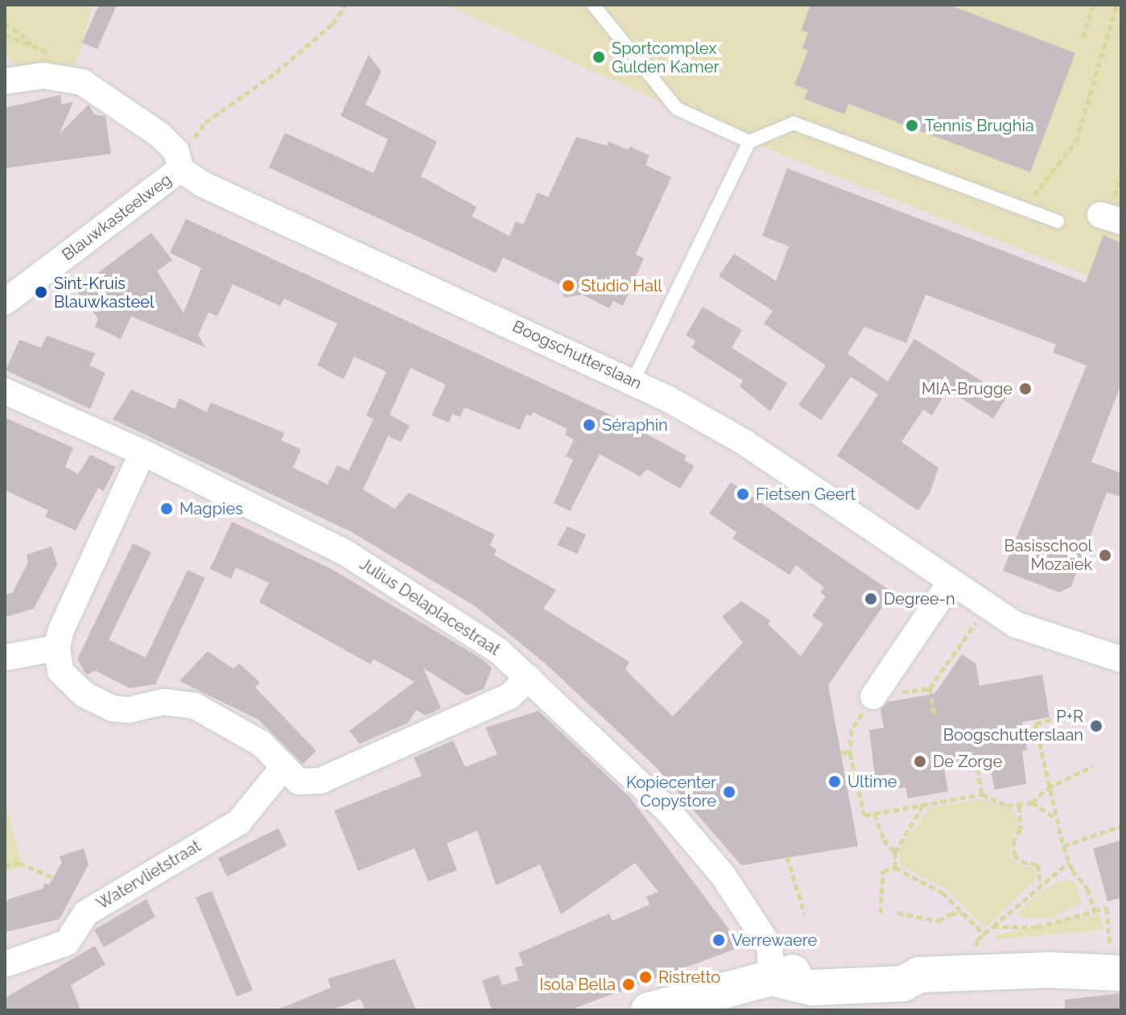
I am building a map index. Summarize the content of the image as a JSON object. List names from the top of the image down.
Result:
{
  "streets": {
    "street": [
      "Blauwkasteelweg",
      "Boogschutterslaan",
      "Julius Delaplacestraat",
      "Watervlietstraat"
    ]
  },
  "crossings": [
    ["Blauwkasteelweg", "Boogschutterslaan"]
  ],
  "places": [
    "Sportcomplex Gulden Kamer",
    "Tennis Brughia",
    "Studio Hall",
    "Sint-Kruis Blauwkasteel",
    "MIA-Brugge",
    "Séraphin",
    "Fietsen Geert",
    "Magpies",
    "Basisschool Mozaïek",
    "Degree-n",
    "P+R Boogschutterslaan",
    "De Zorge",
    "Ultime",
    "Kopiecenter Copystore",
    "Verrewaere",
    "Ristretto",
    "Isola Bella"
  ]
}
